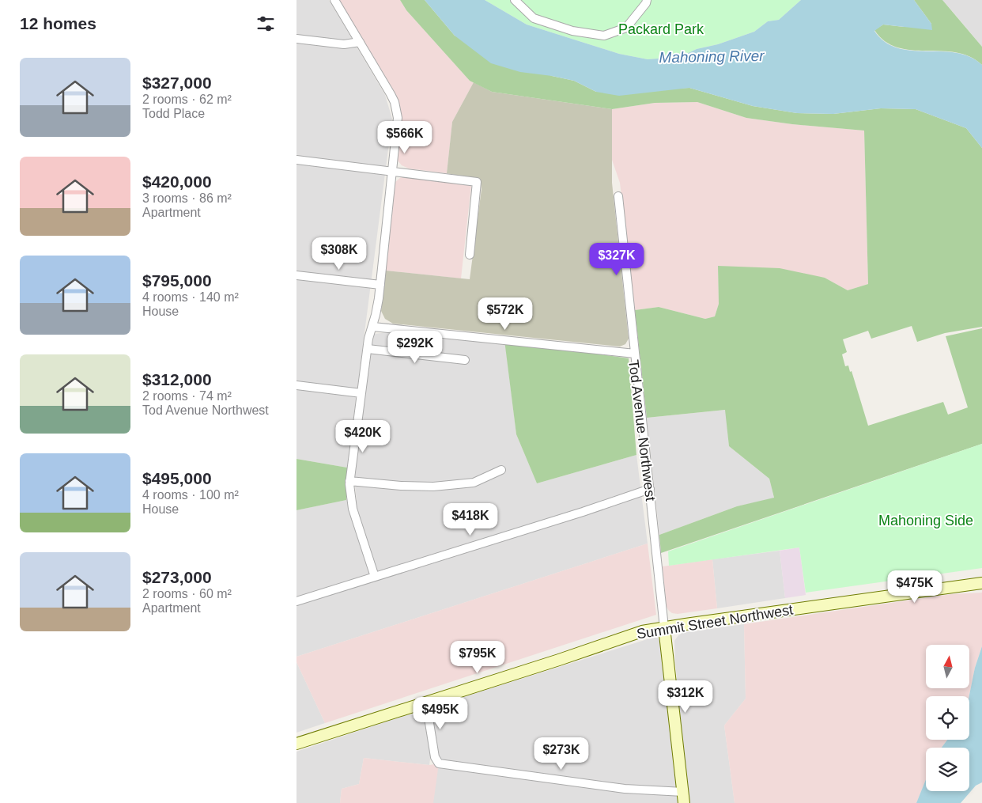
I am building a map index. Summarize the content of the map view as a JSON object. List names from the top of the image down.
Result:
{
  "streets": {
    "main road": ["Tod Avenue Northwest", "Summit Street Northwest"]
  },
  "crossings": [
    ["Tod Avenue Northwest", "Summit Street Northwest"]
  ],
  "water": ["Mahoning River"],
  "parks": ["Packard Park", "Mahoning Side"],
  "north": "top",
  "page": {
    "heading": "12 homes",
    "list": [
      {
        "name": "$327,000",
        "note": "2 rooms · 62 m² · Todd Place"
      },
      {
        "name": "$420,000",
        "note": "3 rooms · 86 m² · Apartment"
      },
      {
        "name": "$795,000",
        "note": "4 rooms · 140 m² · House"
      },
      {
        "name": "$312,000",
        "note": "2 rooms · 74 m² · Tod Avenue Northwest"
      },
      {
        "name": "$495,000",
        "note": "4 rooms · 100 m² · House"
      },
      {
        "name": "$273,000",
        "note": "2 rooms · 60 m² · Apartment"
      }
    ],
    "price": [
      "$566K",
      "$308K",
      "$327K",
      "$572K",
      "$292K",
      "$420K",
      "$418K",
      "$475K",
      "$795K",
      "$312K",
      "$495K",
      "$273K"
    ]
  }
}
